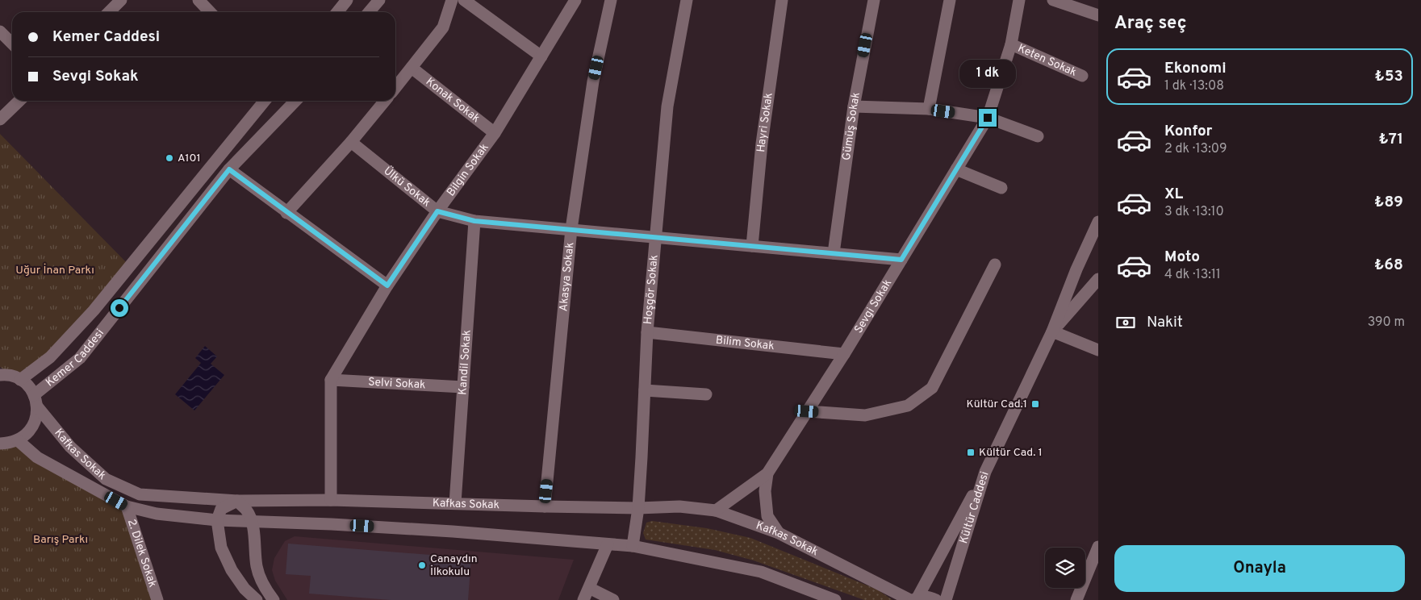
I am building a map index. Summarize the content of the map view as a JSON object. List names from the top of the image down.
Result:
{
  "streets": {
    "street": [
      "Keten Sokak",
      "Konak Sokak",
      "Hayri Sokak",
      "Gümüş Sokak",
      "Bilgin Sokak",
      "Ülkü Sokak",
      "Akasya Sokak",
      "Hoşgör Sokak",
      "Sevgi Sokak",
      "Bilim Sokak",
      "Kemer Caddesi",
      "Kandil Sokak",
      "Selvi Sokak",
      "Kafkas Sokak",
      "Kültür Caddesi",
      "2. Dilek Sokak"
    ]
  },
  "crossings": [
    ["Keten Sokak", "Sevgi Sokak"],
    ["Konak Sokak", "Bilgin Sokak"],
    ["Hayri Sokak", "Ülkü Sokak"],
    ["Gümüş Sokak", "Ülkü Sokak"],
    ["Bilgin Sokak", "Ülkü Sokak"],
    ["Bilgin Sokak", "Selvi Sokak"],
    ["Ülkü Sokak", "Akasya Sokak"],
    ["Ülkü Sokak", "Hoşgör Sokak"],
    ["Ülkü Sokak", "Sevgi Sokak"],
    ["Ülkü Sokak", "Kandil Sokak"],
    ["Akasya Sokak", "Kafkas Sokak"],
    ["Hoşgör Sokak", "Bilim Sokak"],
    ["Hoşgör Sokak", "Kafkas Sokak"],
    ["Sevgi Sokak", "Bilim Sokak"],
    ["Kemer Caddesi", "Kafkas Sokak"],
    ["Kandil Sokak", "Selvi Sokak"],
    ["Kandil Sokak", "Kafkas Sokak"],
    ["Kafkas Sokak", "2. Dilek Sokak"]
  ],
  "parks": ["Uğur İnan Parkı", "Barış Parkı"],
  "places": {
    "other": ["A101", "Canaydın İlkokulu"],
    "transit": ["Kültür Cad.1", "Kültür Cad. 1"]
  },
  "page": {
    "heading": "Araç seç",
    "banner": ["Kemer Caddesi", "Sevgi Sokak"],
    "list": [
      {
        "name": "Ekonomi",
        "note": "1 dk · 13:08",
        "value": "₺53"
      },
      {
        "name": "Konfor",
        "note": "2 dk · 13:09",
        "value": "₺71"
      },
      {
        "name": "XL",
        "note": "3 dk · 13:10",
        "value": "₺89"
      },
      {
        "name": "Moto",
        "note": "4 dk · 13:11",
        "value": "₺68"
      }
    ],
    "bubble": "1 dk",
    "pay": ["Nakit", "390 m"],
    "buttons": "Onayla"
  }
}
